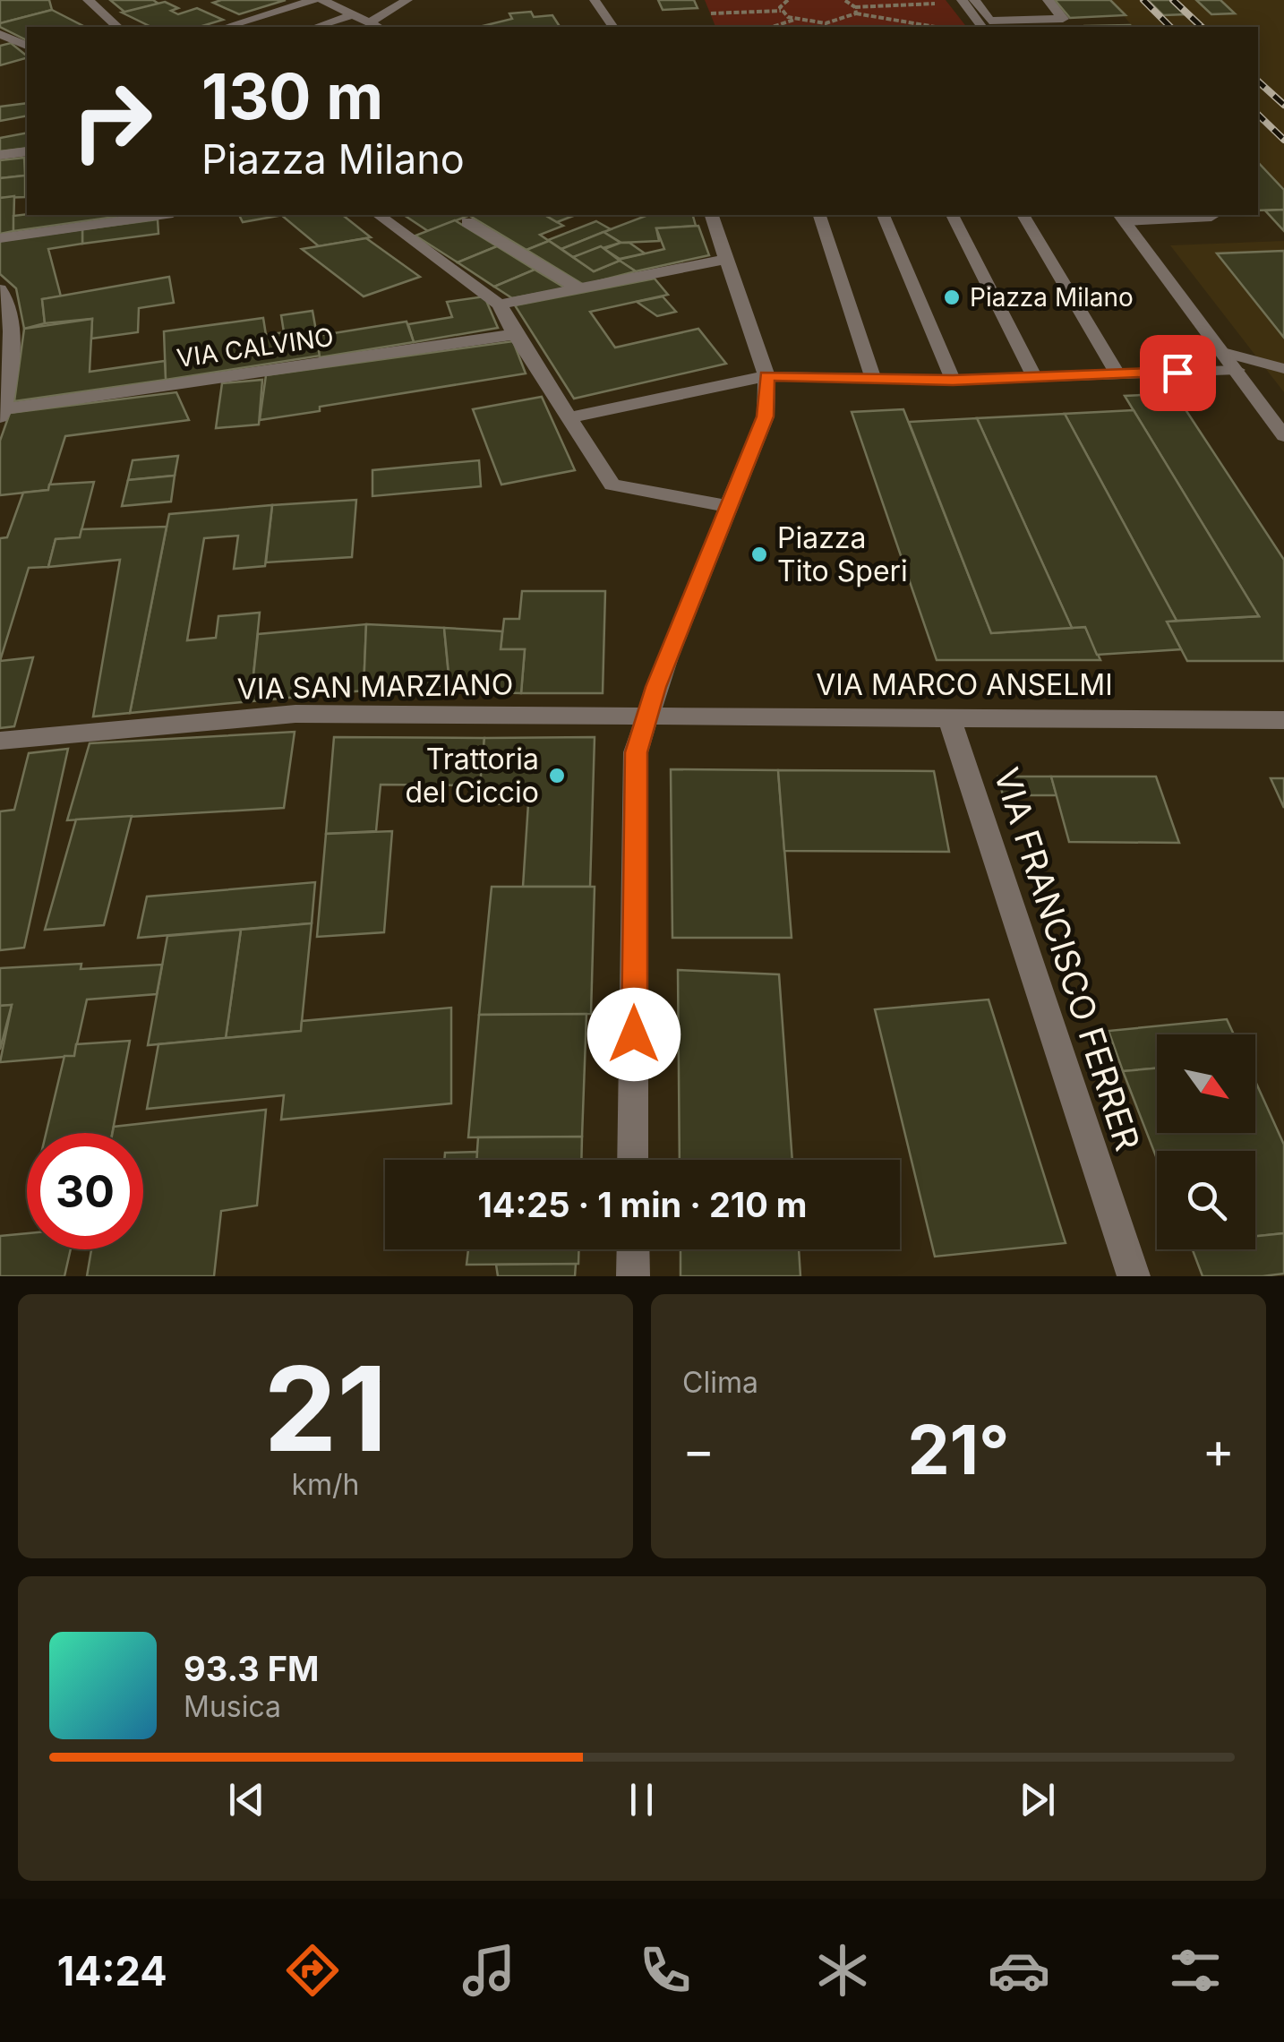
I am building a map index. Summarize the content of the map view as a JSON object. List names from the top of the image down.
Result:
{
  "streets": {
    "street": [
      "VIA CALVINO",
      "VIA MARCO ANSELMI",
      "VIA SAN MARZIANO",
      "VIA FRANCISCO FERRER"
    ]
  },
  "crossings": [
    ["VIA MARCO ANSELMI", "VIA SAN MARZIANO"],
    ["VIA MARCO ANSELMI", "VIA FRANCISCO FERRER"]
  ],
  "places": ["Piazza Milano", "Piazza Tito Speri", "Trattoria del Ciccio"],
  "north": "bottom right",
  "page": {
    "turn": ["130 m", "Piazza Milano"],
    "limit": "30",
    "trip": "14:25 · 1 min · 210 m",
    "tile": [
      ["21", "km/h"],
      "Clima"
    ],
    "heat": ["−", "21°", "+"],
    "song": ["93.3 FM", "Musica"],
    "tabs": "14:24"
  }
}
